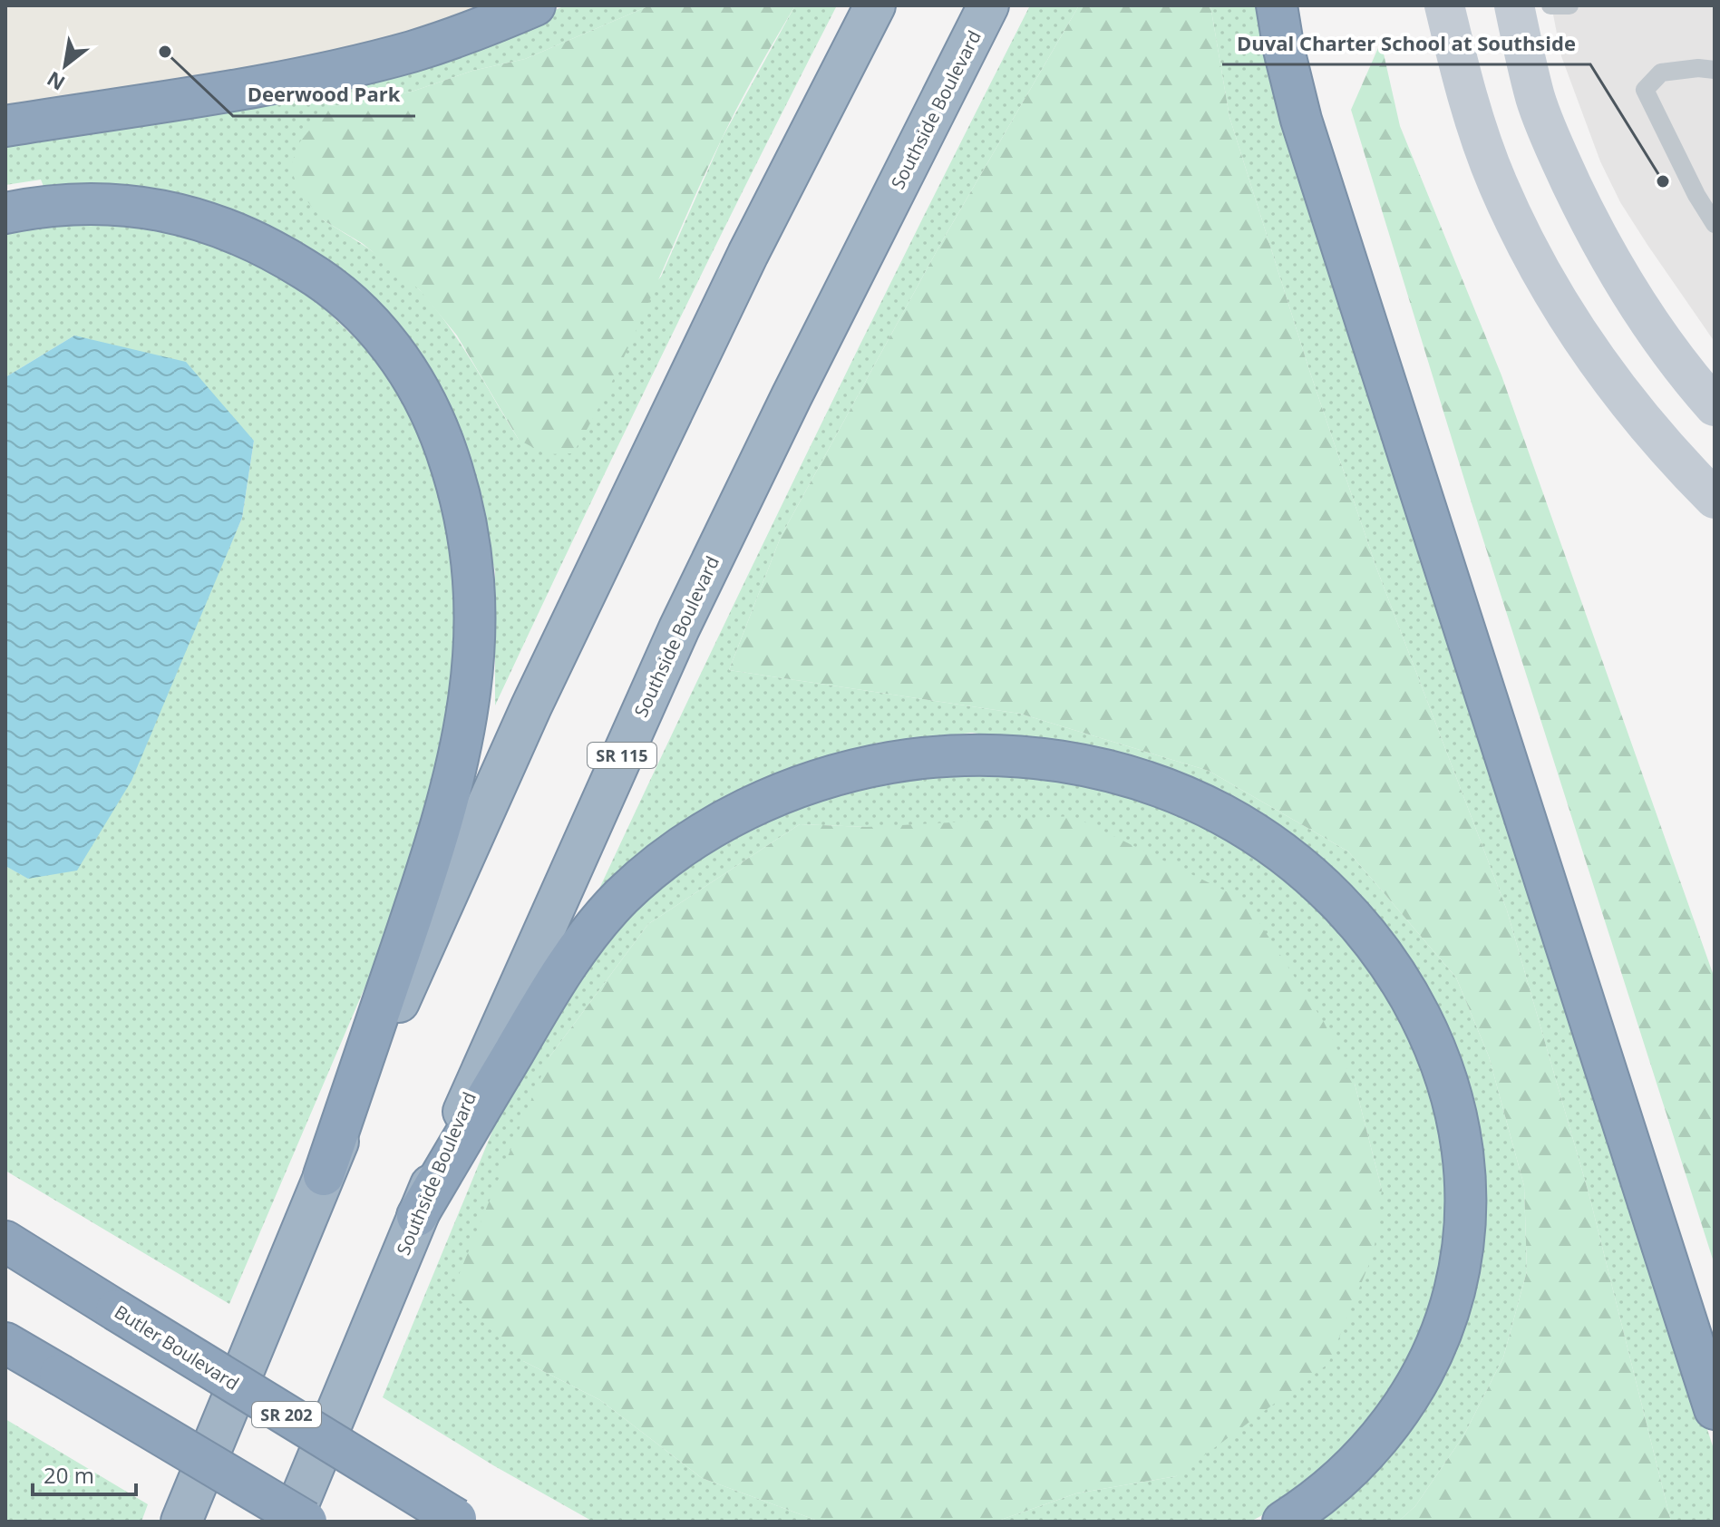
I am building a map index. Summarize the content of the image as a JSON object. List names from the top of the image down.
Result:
{
  "streets": {
    "highway": [
      "Southside Boulevard",
      "SR 115",
      "Butler Boulevard",
      "SR 202"
    ]
  },
  "places": ["Deerwood Park", "Duval Charter School at Southside"],
  "scale_bar": "20 m",
  "north": "bottom left"
}
